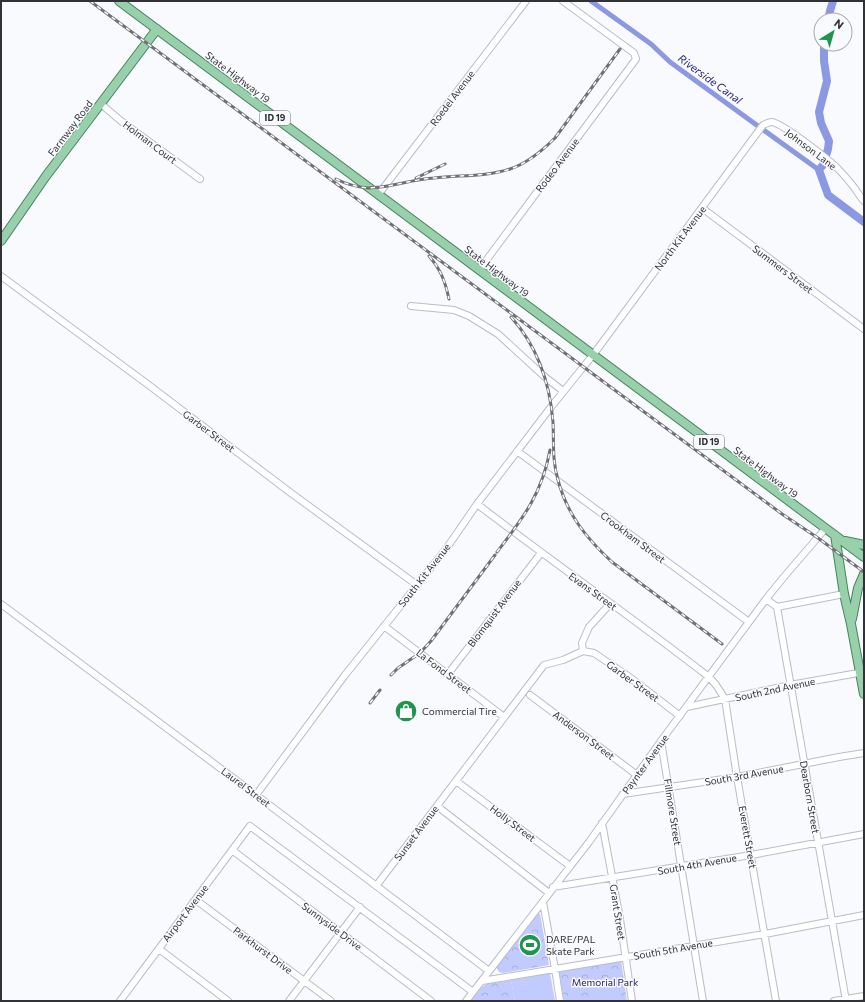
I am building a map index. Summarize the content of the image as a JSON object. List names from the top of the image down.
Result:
{
  "streets": {
    "main road": ["State Highway 19", "ID 19", "Farmway Road"],
    "street": [
      "Roedel Avenue",
      "Holman Court",
      "Johnson Lane",
      "Rodeo Avenue",
      "North Kit Avenue",
      "Summers Street",
      "Garber Street",
      "Crookham Street",
      "South Kit Avenue",
      "Evans Street",
      "Blomquist Avenue",
      "La Fond Street",
      "South 2nd Avenue",
      "Anderson Street",
      "Paynter Avenue",
      "South 3rd Avenue",
      "Laurel Street",
      "Dearborn Street",
      "Fillmore Street",
      "Holly Street",
      "Sunset Avenue",
      "Everett Street",
      "South 4th Avenue",
      "Grant Street",
      "Airport Avenue",
      "Sunnyside Drive",
      "South 5th Avenue",
      "Parkhurst Drive"
    ]
  },
  "crossings": [
    ["State Highway 19", "Roedel Avenue"],
    ["State Highway 19", "Farmway Road"],
    ["State Highway 19", "Rodeo Avenue"],
    ["State Highway 19", "North Kit Avenue"],
    ["State Highway 19", "South Kit Avenue"],
    ["State Highway 19", "Paynter Avenue"],
    ["Farmway Road", "Holman Court"],
    ["Johnson Lane", "North Kit Avenue"],
    ["North Kit Avenue", "Summers Street"],
    ["North Kit Avenue", "South Kit Avenue"],
    ["Garber Street", "South Kit Avenue"],
    ["Garber Street", "Paynter Avenue"],
    ["Garber Street", "Sunset Avenue"],
    ["Crookham Street", "South Kit Avenue"],
    ["Crookham Street", "Paynter Avenue"],
    ["South Kit Avenue", "Evans Street"],
    ["South Kit Avenue", "La Fond Street"],
    ["South Kit Avenue", "Laurel Street"],
    ["Evans Street", "Blomquist Avenue"],
    ["Evans Street", "Paynter Avenue"],
    ["Evans Street", "Everett Street"],
    ["Blomquist Avenue", "La Fond Street"],
    ["La Fond Street", "Sunset Avenue"],
    ["South 2nd Avenue", "Paynter Avenue"],
    ["South 2nd Avenue", "Dearborn Street"],
    ["South 2nd Avenue", "Everett Street"],
    ["Anderson Street", "Paynter Avenue"],
    ["Paynter Avenue", "South 3rd Avenue"],
    ["Paynter Avenue", "Laurel Street"],
    ["Paynter Avenue", "Fillmore Street"],
    ["Paynter Avenue", "Holly Street"],
    ["Paynter Avenue", "Everett Street"],
    ["Paynter Avenue", "South 4th Avenue"],
    ["Paynter Avenue", "Grant Street"],
    ["Paynter Avenue", "South 5th Avenue"],
    ["South 3rd Avenue", "Dearborn Street"],
    ["South 3rd Avenue", "Fillmore Street"],
    ["South 3rd Avenue", "Everett Street"],
    ["Laurel Street", "Sunset Avenue"],
    ["Dearborn Street", "South 4th Avenue"],
    ["Dearborn Street", "South 5th Avenue"],
    ["Fillmore Street", "South 4th Avenue"],
    ["Fillmore Street", "South 5th Avenue"],
    ["Holly Street", "Sunset Avenue"],
    ["Everett Street", "South 4th Avenue"],
    ["Everett Street", "South 5th Avenue"],
    ["South 4th Avenue", "Grant Street"],
    ["Grant Street", "South 5th Avenue"],
    ["Airport Avenue", "Sunnyside Drive"],
    ["Airport Avenue", "Parkhurst Drive"]
  ],
  "water": ["Riverside Canal"],
  "parks": ["Memorial Park"],
  "places": {
    "shop": ["Commercial Tire"],
    "sports": ["DARE/PAL Skate Park"]
  },
  "north": "top right"
}
